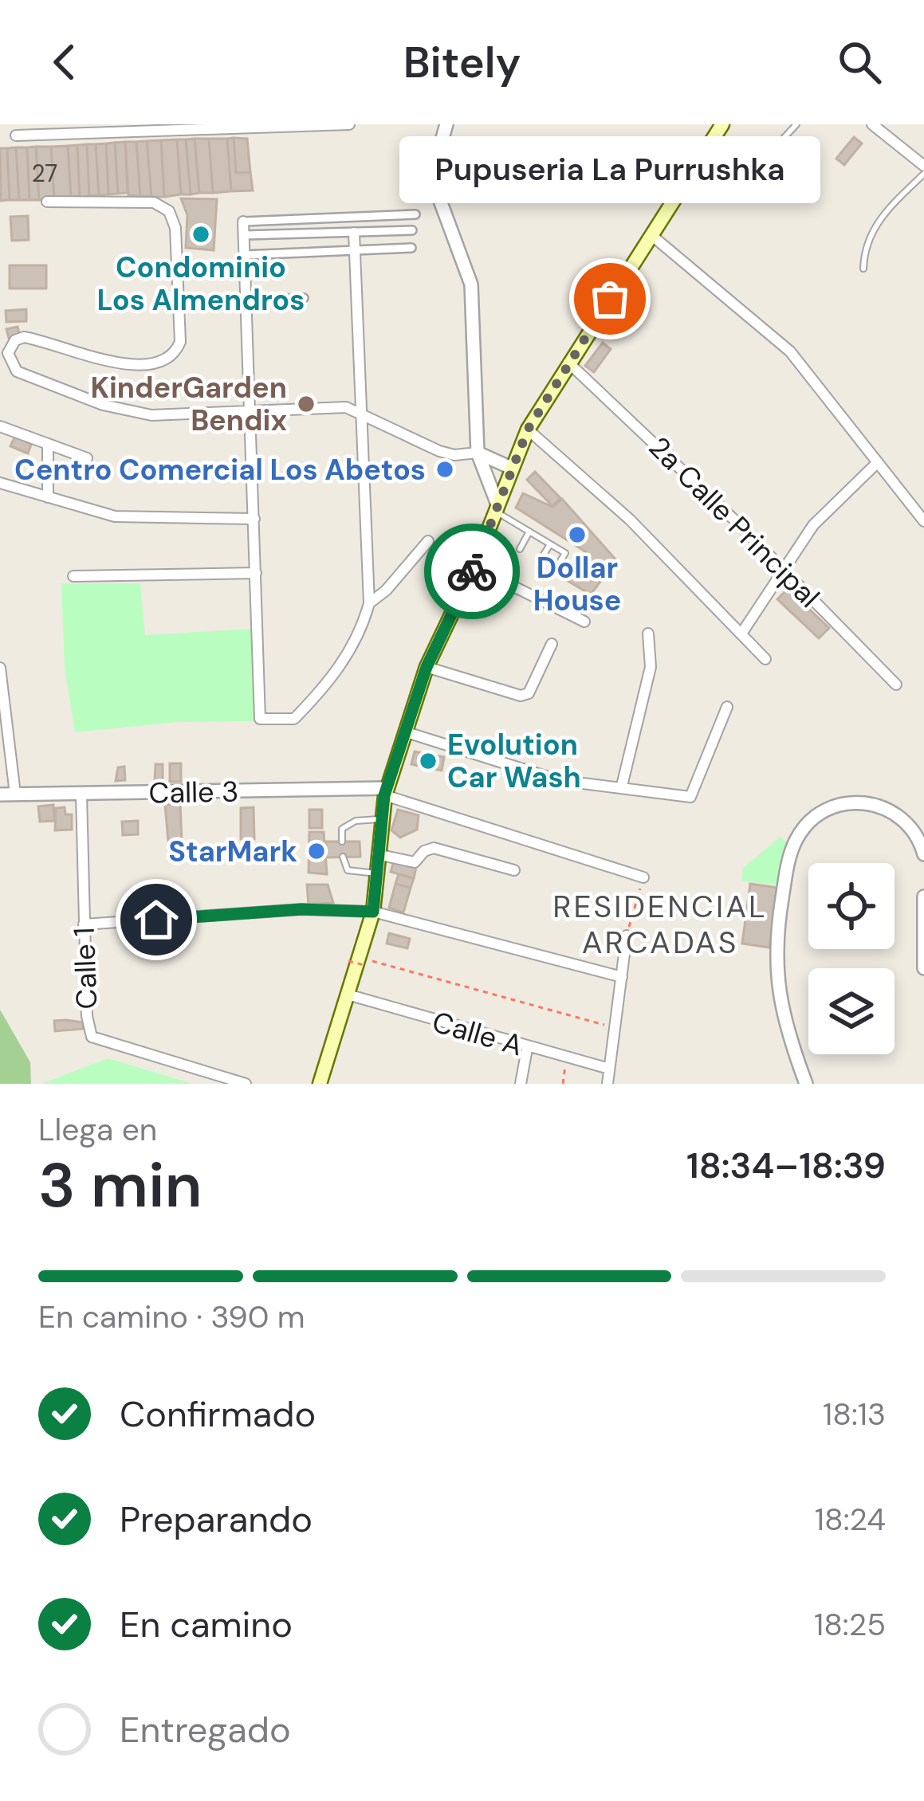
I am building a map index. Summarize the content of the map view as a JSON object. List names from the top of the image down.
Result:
{
  "streets": {
    "street": [
      "2a Calle Principal",
      "Calle 3",
      "Calle 1",
      "Calle A"
    ]
  },
  "crossings": [
    ["Calle 3", "Calle 1"]
  ],
  "districts": ["RESIDENCIAL ARCADAS"],
  "places": [
    "Condominio Los Almendros",
    "Pupuseria La Purrushka",
    "KinderGarden Bendix",
    "Centro Comercial Los Abetos",
    "Dollar House",
    "Evolution Car Wash",
    "StarMark"
  ],
  "house_numbers": ["27"],
  "page": {
    "header": "Bitely",
    "bubble": "Pupuseria La Purrushka",
    "heading": ["3 min", "Llega en", "18:34–18:39"],
    "bar": "En camino · 390 m",
    "list": [
      ["Confirmado", "18:13"],
      ["Preparando", "18:24"],
      ["En camino", "18:25"],
      "Entregado"
    ]
  }
}
